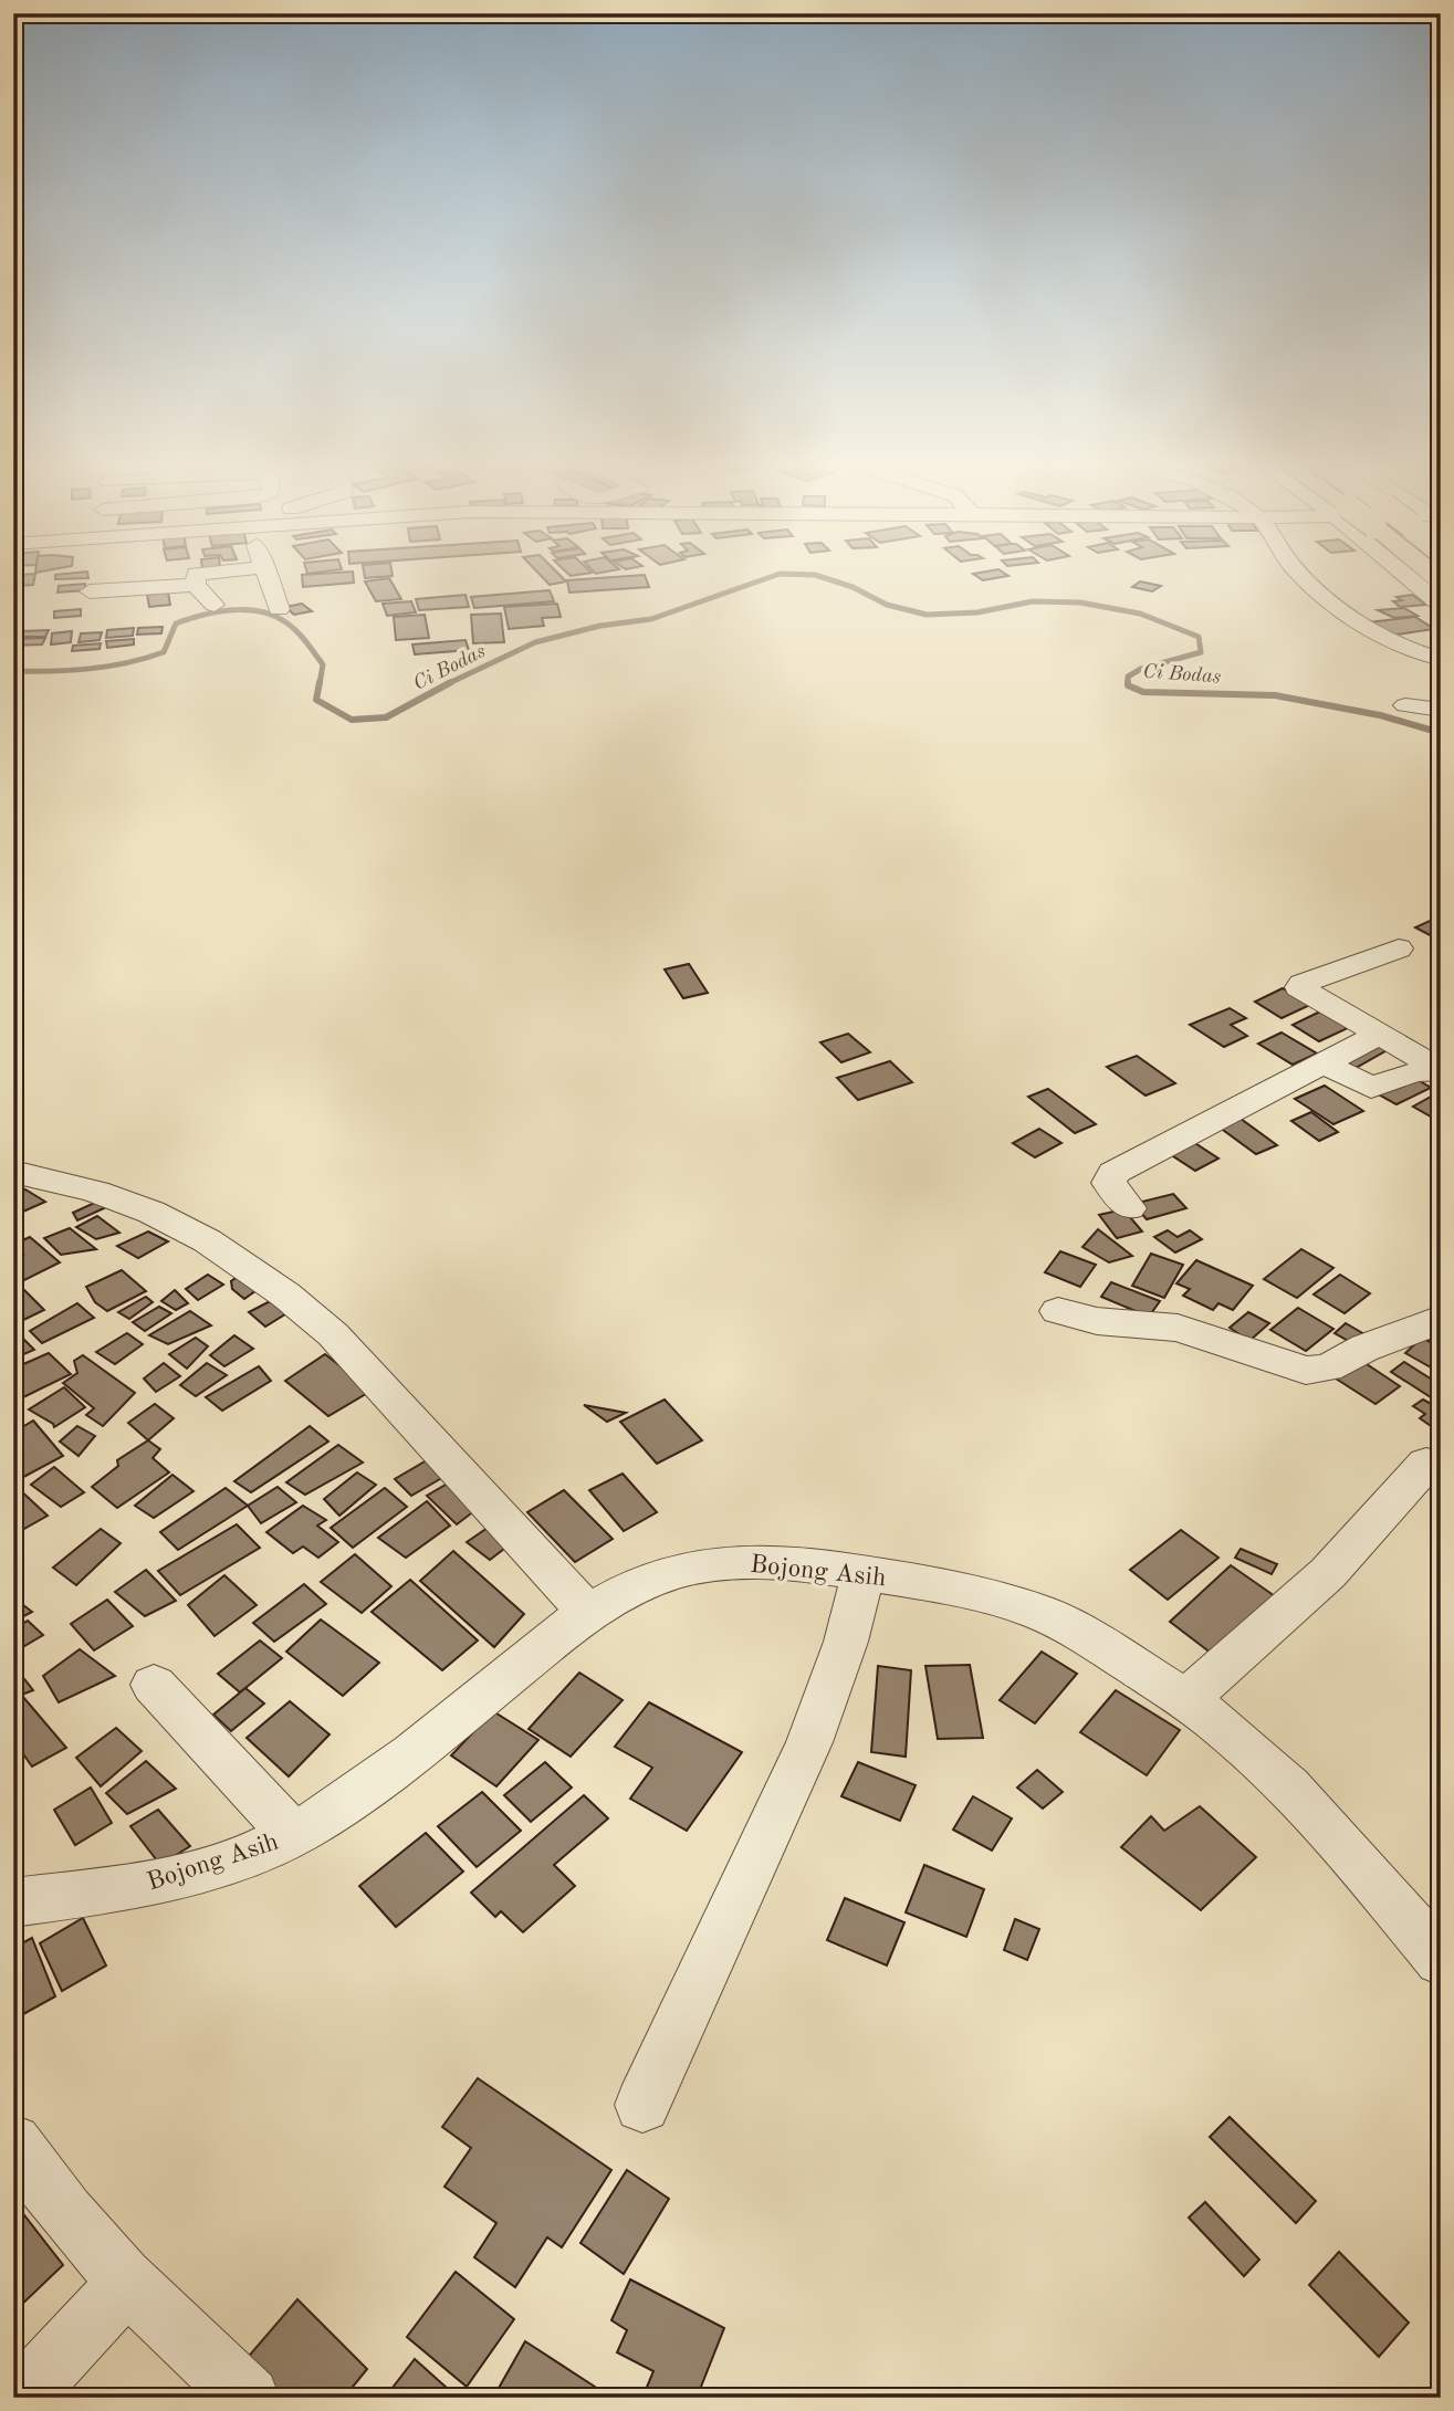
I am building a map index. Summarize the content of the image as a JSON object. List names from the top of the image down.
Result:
{
  "streets": {
    "street": ["Bojong Asih"]
  },
  "water": ["Ci Bodas"]
}
